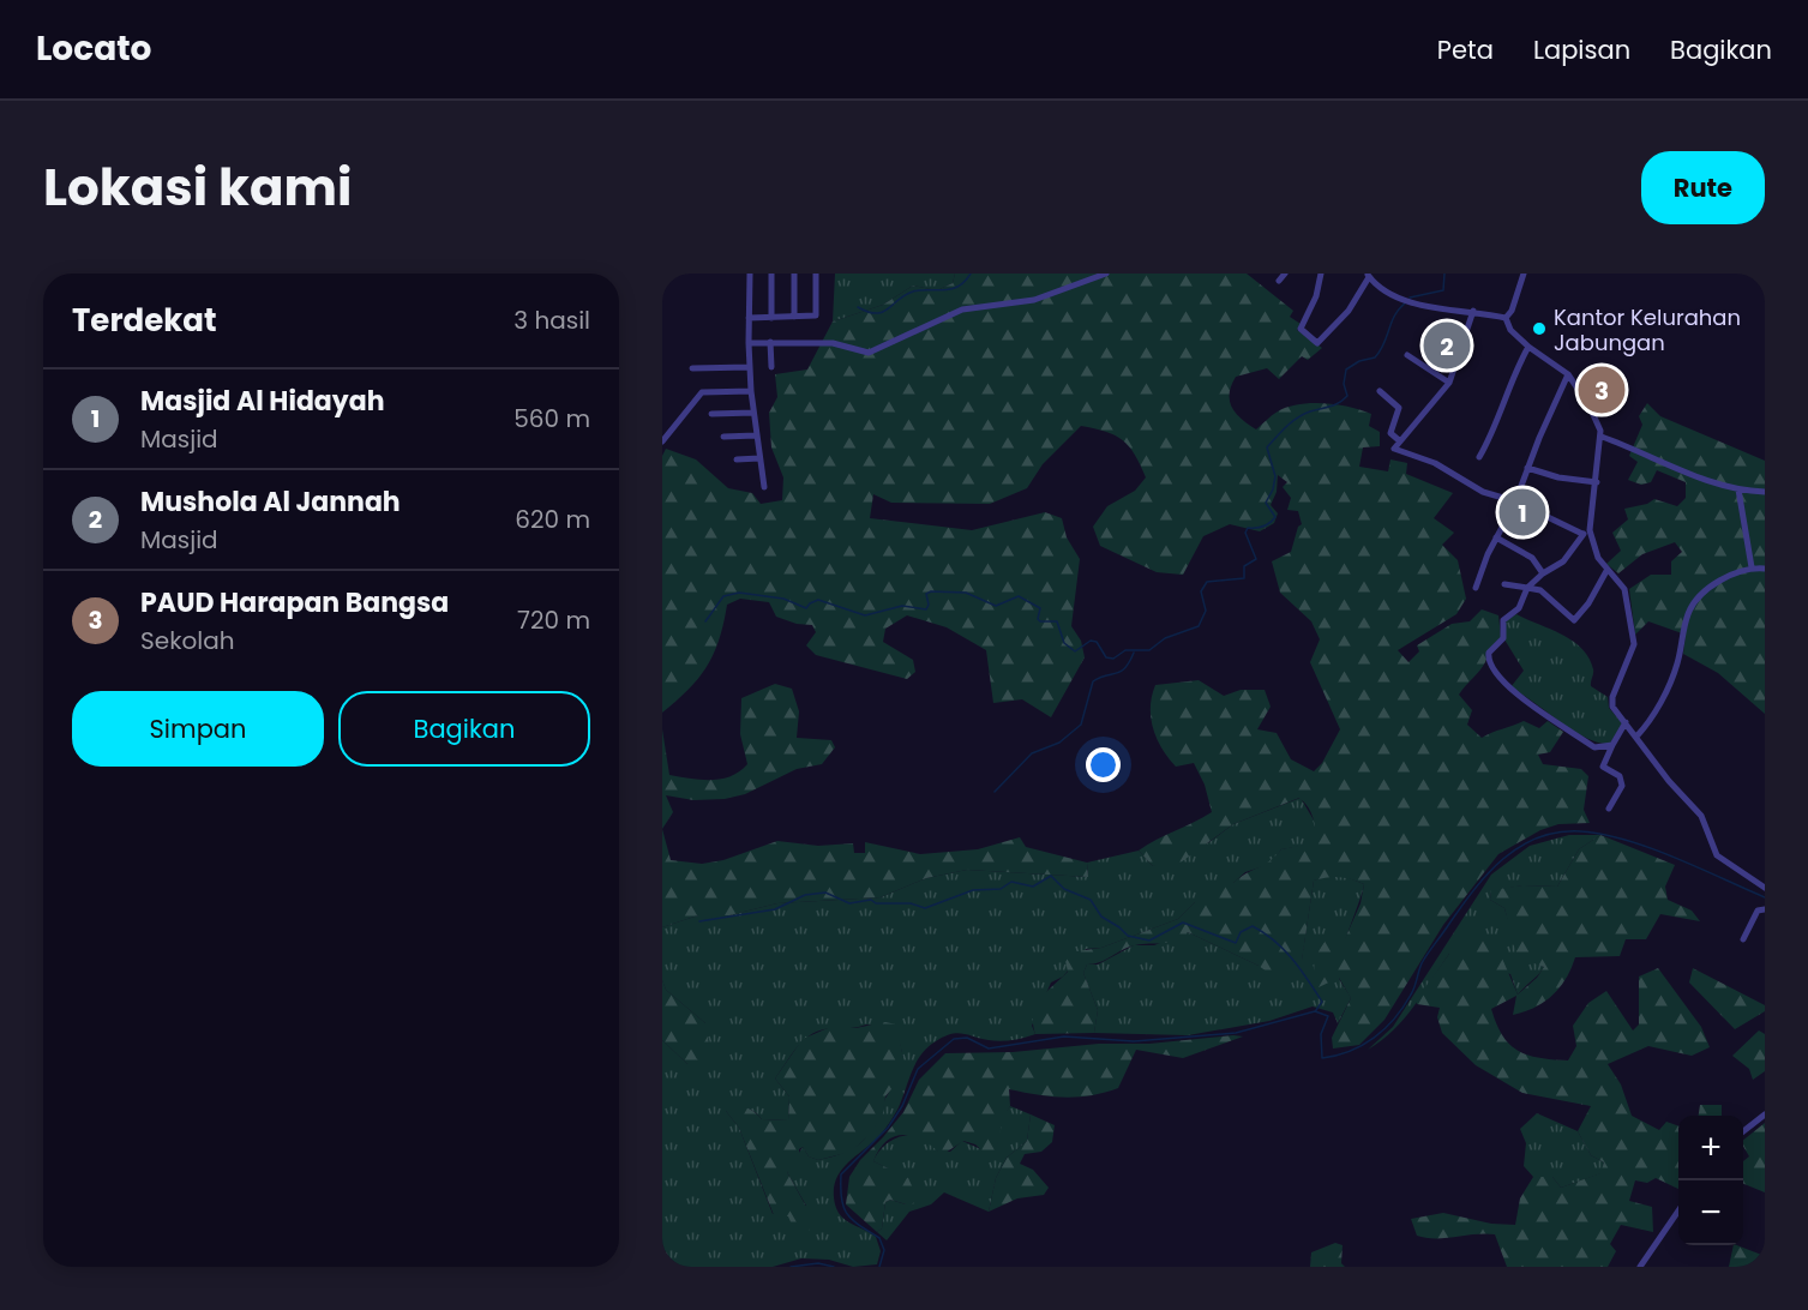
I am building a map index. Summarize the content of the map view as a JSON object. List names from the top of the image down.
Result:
{
  "places": ["Kantor Kelurahan Jabungan"],
  "page": {
    "header": "Locato",
    "nav": ["Peta", "Lapisan", "Bagikan"],
    "title": "Lokasi kami",
    "buttons": [
      "Rute",
      ["Simpan", "Bagikan"]
    ],
    "heading": ["Terdekat", "3 hasil"],
    "pins": ["2", "3", "1"],
    "list": [
      {
        "mark": "1",
        "name": "Masjid Al Hidayah",
        "note": "Masjid",
        "value": "560 m"
      },
      {
        "mark": "2",
        "name": "Mushola Al Jannah",
        "note": "Masjid",
        "value": "620 m"
      },
      {
        "mark": "3",
        "name": "PAUD Harapan Bangsa",
        "note": "Sekolah",
        "value": "720 m"
      }
    ],
    "map_buttons": ["+", "−"]
  }
}
